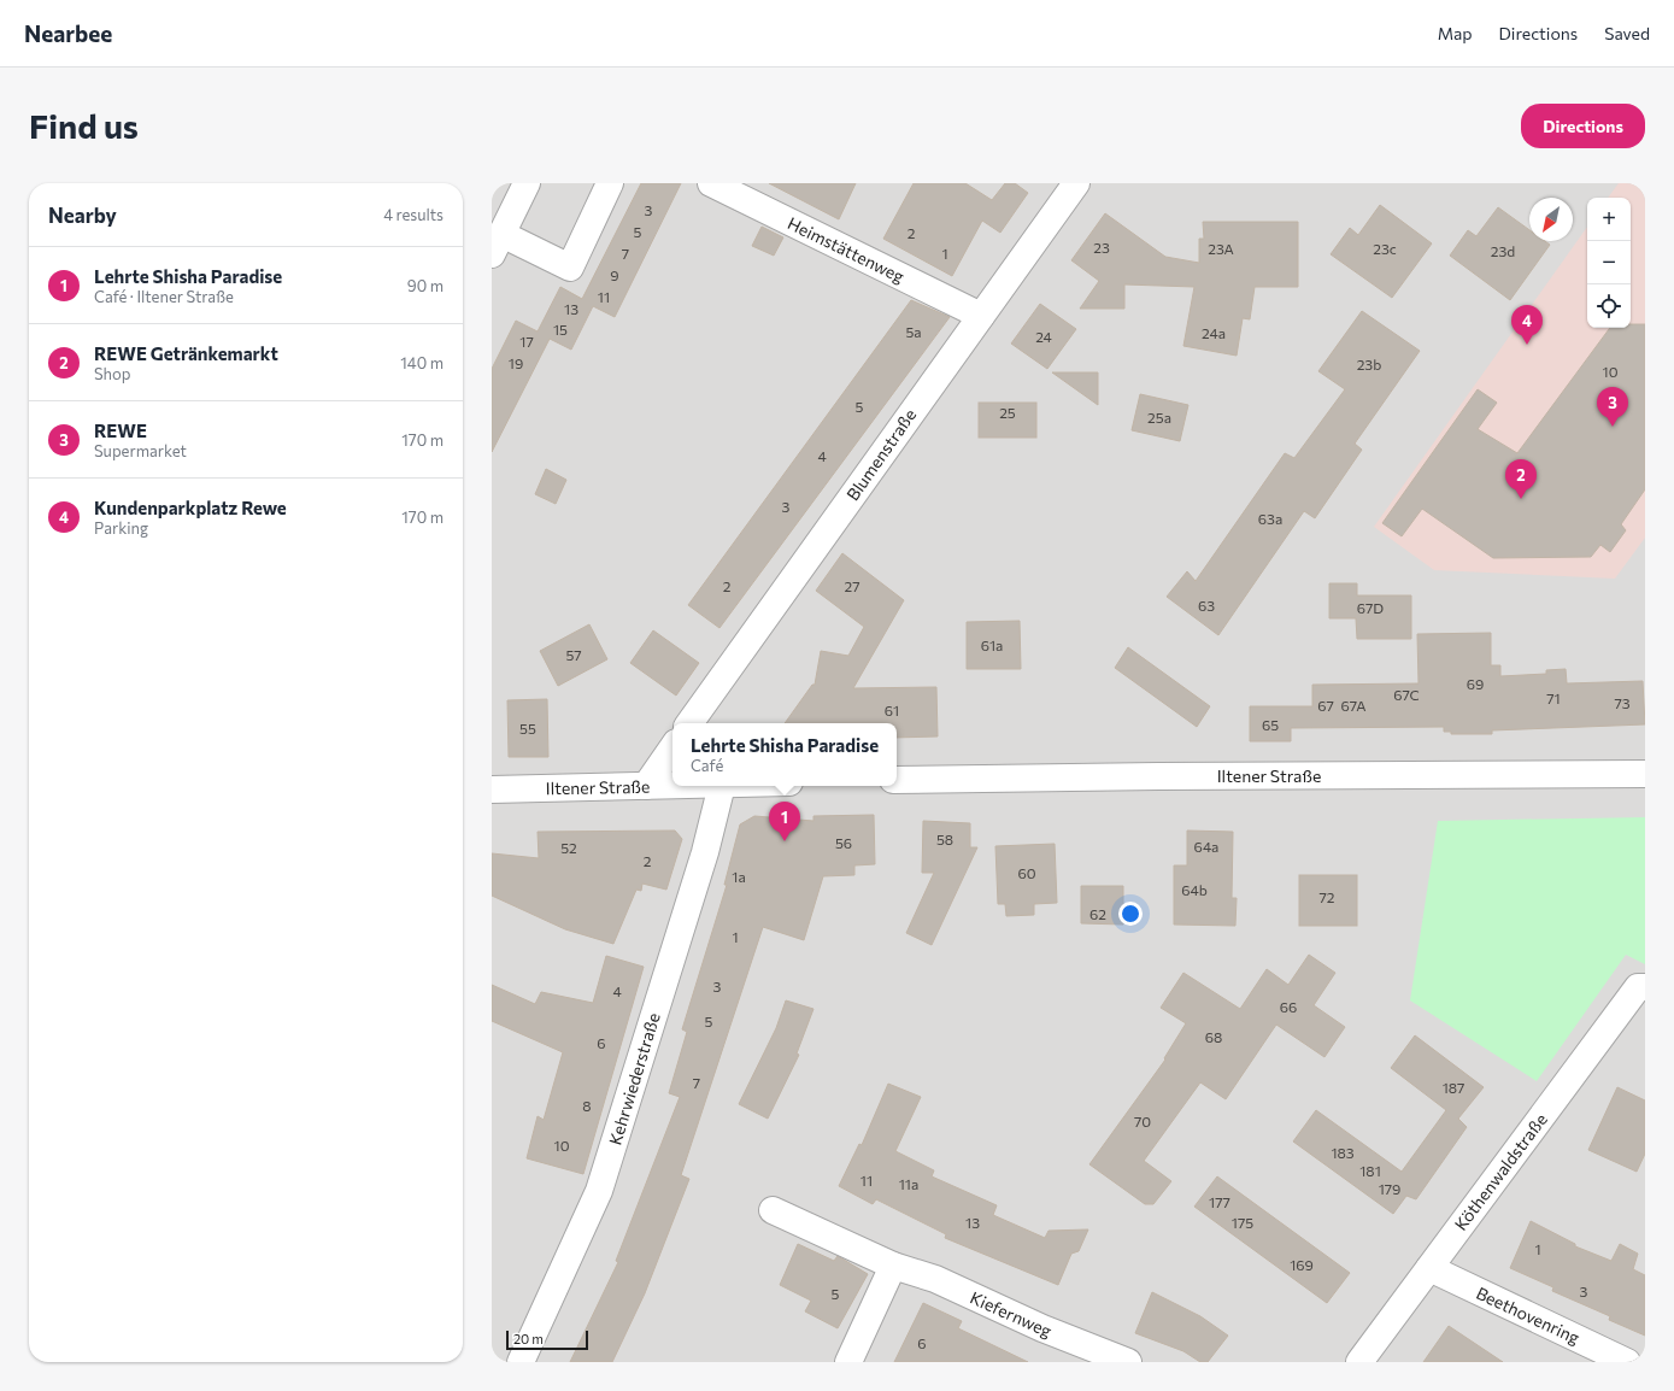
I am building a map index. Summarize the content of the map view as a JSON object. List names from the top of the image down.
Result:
{
  "streets": {
    "street": [
      "Heimstättenweg",
      "Blumenstraße",
      "Iltener Straße",
      "Kehrwiederstraße",
      "Köthenwaldstraße",
      "Kiefernweg",
      "Beethovenring"
    ]
  },
  "crossings": [
    ["Heimstättenweg", "Blumenstraße"],
    ["Iltener Straße", "Kehrwiederstraße"],
    ["Köthenwaldstraße", "Beethovenring"]
  ],
  "house_numbers": [
    "3",
    "5",
    "2",
    "23",
    "23A",
    "23c",
    "23d",
    "7",
    "1",
    "9",
    "11",
    "13",
    "15",
    "5a",
    "24a",
    "24",
    "17",
    "19",
    "23b",
    "10",
    "5",
    "25",
    "25a",
    "4",
    "3",
    "63a",
    "2",
    "27",
    "63",
    "67D",
    "61a",
    "57",
    "69",
    "67C",
    "71",
    "73",
    "67",
    "67A",
    "61",
    "65",
    "55",
    "58",
    "56",
    "64a",
    "52",
    "2",
    "60",
    "1a",
    "64b",
    "72",
    "62",
    "1",
    "3",
    "4",
    "66",
    "5",
    "68",
    "6",
    "7",
    "187",
    "8",
    "70",
    "10",
    "183",
    "181",
    "11",
    "11a",
    "179",
    "177",
    "13",
    "175",
    "1",
    "169",
    "3",
    "5",
    "6"
  ],
  "scale_bar": "20 m",
  "north": "bottom left",
  "page": {
    "header": "Nearbee",
    "nav": ["Map", "Directions", "Saved"],
    "buttons": "Directions",
    "title": "Find us",
    "heading": ["Nearby", "4 results"],
    "map_buttons": ["+", "−"],
    "list": [
      {
        "mark": "1",
        "name": "Lehrte Shisha Paradise",
        "note": "Café · Iltener Straße",
        "value": "90 m"
      },
      {
        "mark": "2",
        "name": "REWE Getränkemarkt",
        "note": "Shop",
        "value": "140 m"
      },
      {
        "mark": "3",
        "name": "REWE",
        "note": "Supermarket",
        "value": "170 m"
      },
      {
        "mark": "4",
        "name": "Kundenparkplatz Rewe",
        "note": "Parking",
        "value": "170 m"
      }
    ],
    "pins": [
      "4",
      "3",
      "2",
      "1"
    ],
    "popup": ["Lehrte Shisha Paradise", "Café"],
    "scale": "20 m"
  }
}
